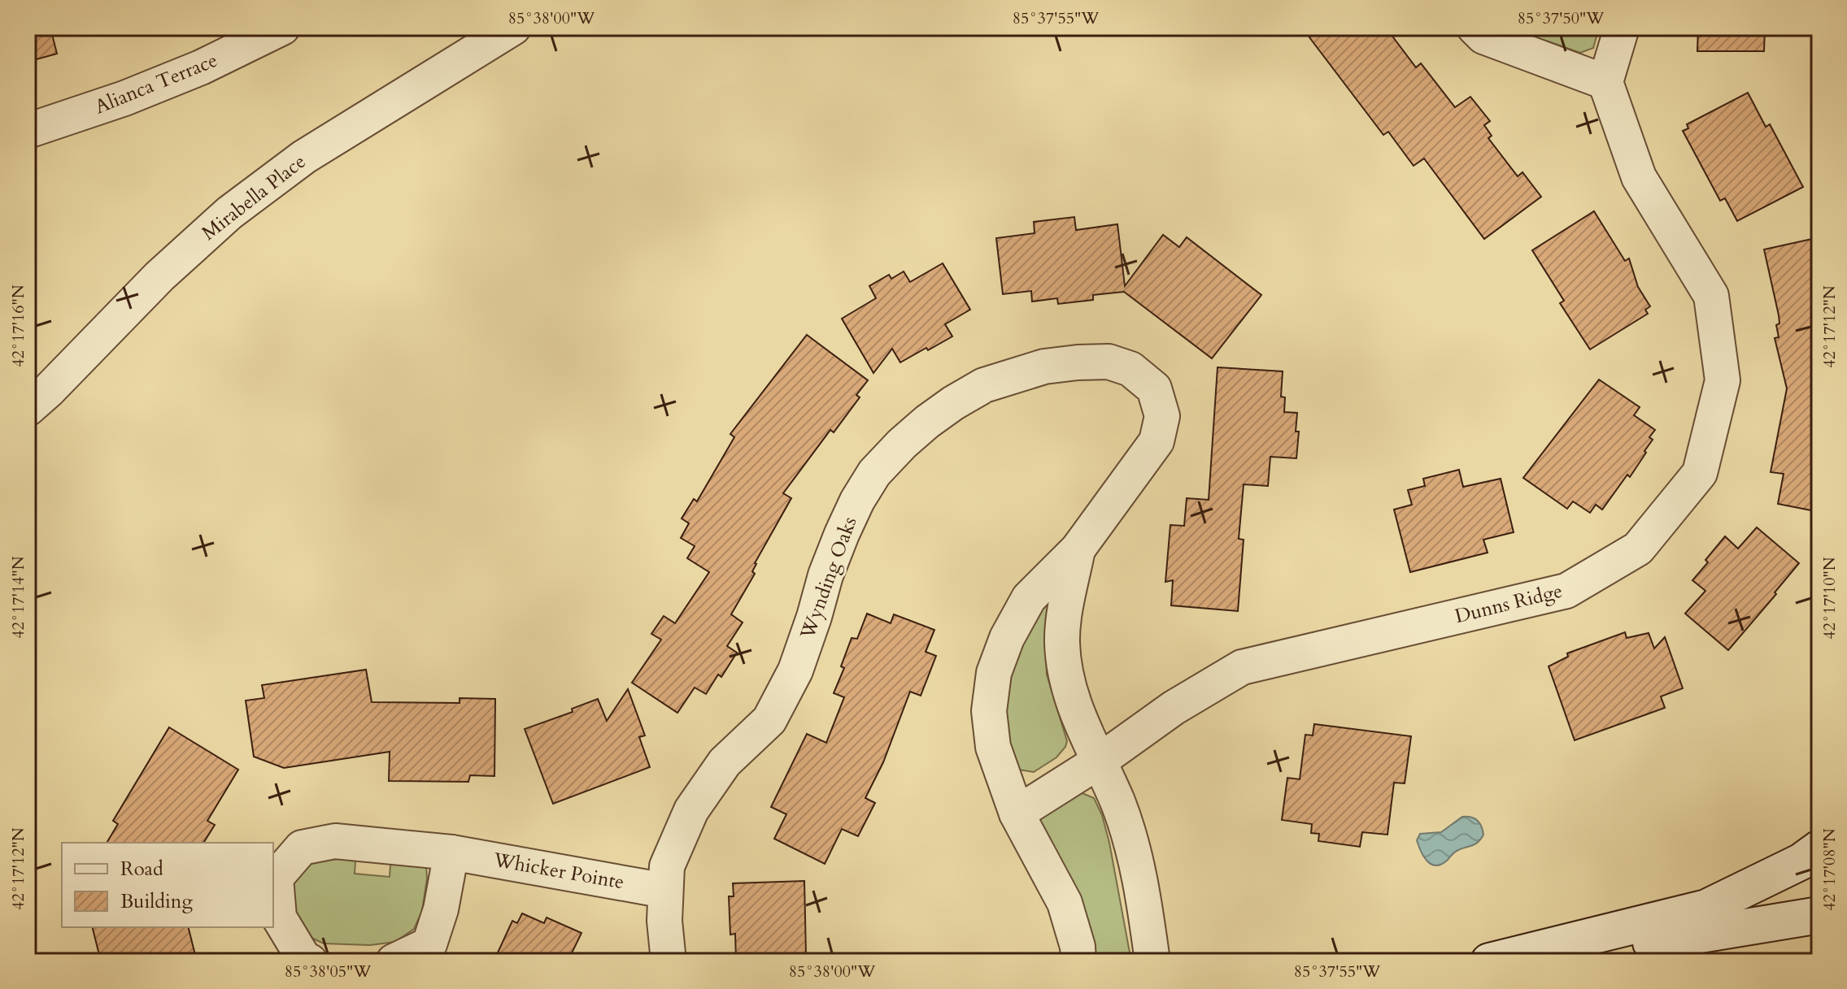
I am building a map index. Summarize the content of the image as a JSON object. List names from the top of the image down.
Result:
{
  "streets": {
    "street": [
      "Alianca Terrace",
      "Mirabella Place",
      "Wynding Oaks",
      "Dunns Ridge",
      "Whicker Pointe"
    ]
  },
  "crossings": [
    ["Wynding Oaks", "Dunns Ridge"],
    ["Wynding Oaks", "Whicker Pointe"]
  ],
  "legend": ["Road", "Building"],
  "coordinates": [
    "85°38'00\"W",
    "85°37'55\"W",
    "85°37'50\"W",
    "42°17'16\"N",
    "42°17'12\"N",
    "42°17'14\"N",
    "42°17'10\"N",
    "42°17'08\"N",
    "85°38'05\"W"
  ]
}
